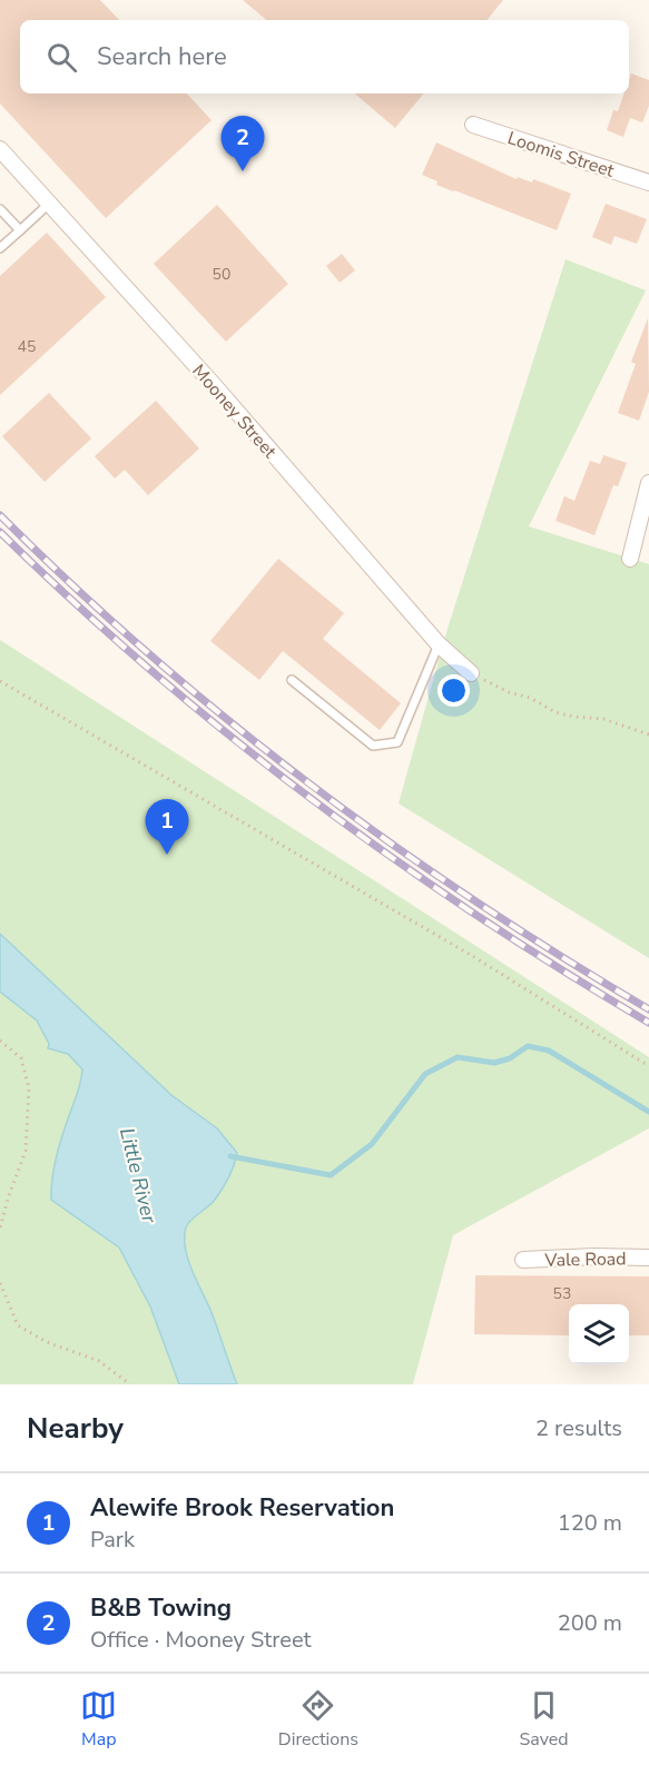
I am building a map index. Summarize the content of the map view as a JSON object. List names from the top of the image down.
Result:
{
  "streets": {
    "street": ["Loomis Street", "Mooney Street", "Vale Road"]
  },
  "water": ["Little River"],
  "house_numbers": ["50", "45", "53"],
  "page": {
    "search": "Search here",
    "pins": ["2", "1"],
    "heading": ["Nearby", "2 results"],
    "list": [
      {
        "mark": "1",
        "name": "Alewife Brook Reservation",
        "note": "Park",
        "value": "120 m"
      },
      {
        "mark": "2",
        "name": "B&B Towing",
        "note": "Office · Mooney Street",
        "value": "200 m"
      }
    ],
    "nav": ["Map", "Directions", "Saved"]
  }
}
